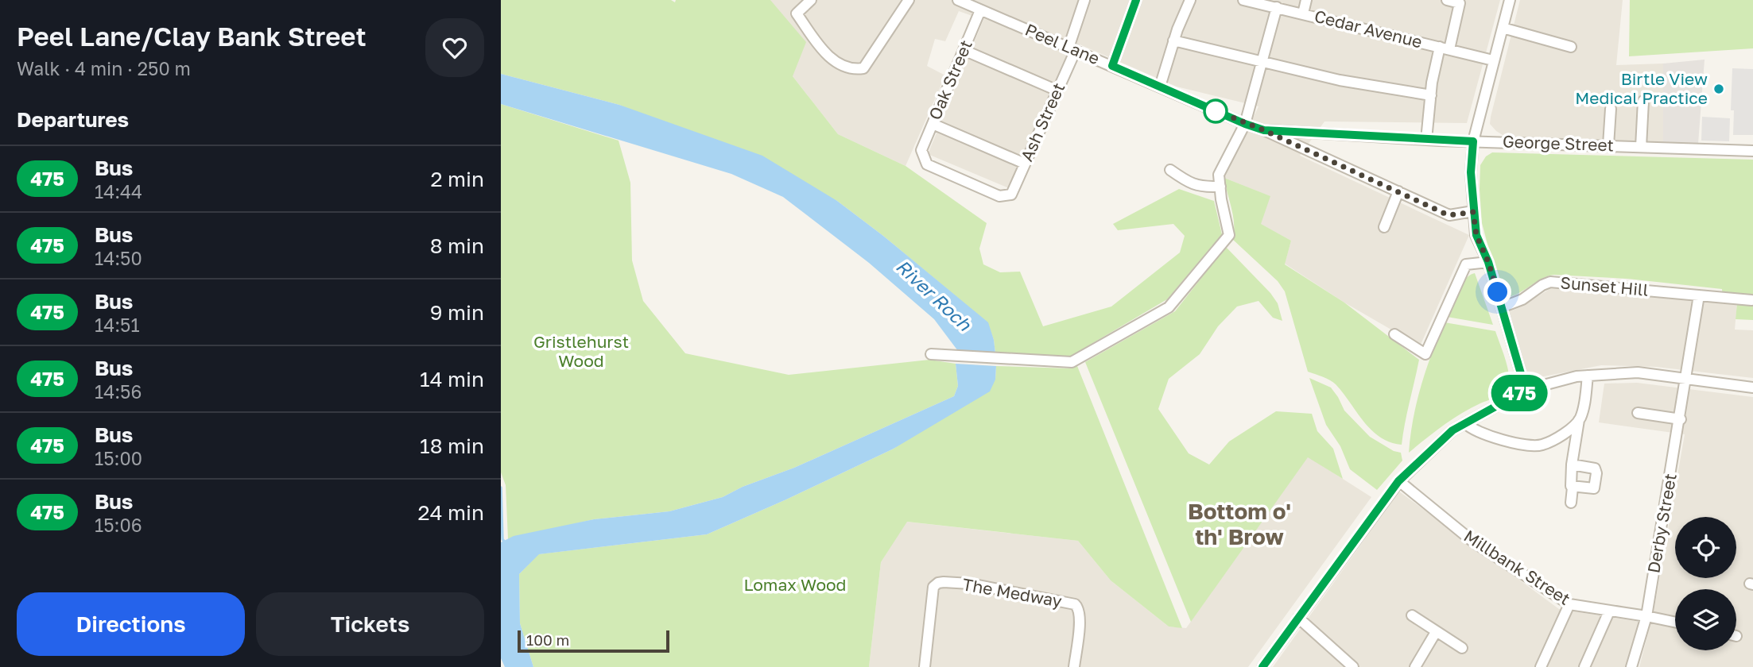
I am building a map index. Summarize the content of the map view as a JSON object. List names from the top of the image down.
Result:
{
  "streets": {
    "street": [
      "Cedar Avenue",
      "Peel Lane",
      "Oak Street",
      "Ash Street",
      "George Street",
      "Sunset Hill",
      "Derby Street",
      "Millbank Street",
      "The Medway"
    ]
  },
  "crossings": [
    ["Peel Lane", "Oak Street"],
    ["Peel Lane", "Ash Street"],
    ["Peel Lane", "George Street"],
    ["Oak Street", "Ash Street"],
    ["Sunset Hill", "Derby Street"],
    ["Derby Street", "Millbank Street"]
  ],
  "districts": ["Bottom o' th' Brow"],
  "water": ["River Roch"],
  "parks": ["Gristlehurst Wood", "Lomax Wood"],
  "places": ["Birtle View Medical Practice"],
  "lines": ["bus line 475"],
  "scale_bar": "100 m",
  "page": {
    "heading": [
      ["Peel Lane/Clay Bank Street", "Walk · 4 min · 250 m"],
      "Departures"
    ],
    "on_map": "475",
    "list": [
      {
        "mark": "475",
        "name": "Bus",
        "note": "14:44",
        "value": "2 min"
      },
      {
        "mark": "475",
        "name": "Bus",
        "note": "14:50",
        "value": "8 min"
      },
      {
        "mark": "475",
        "name": "Bus",
        "note": "14:51",
        "value": "9 min"
      },
      {
        "mark": "475",
        "name": "Bus",
        "note": "14:56",
        "value": "14 min"
      },
      {
        "mark": "475",
        "name": "Bus",
        "note": "15:00",
        "value": "18 min"
      },
      {
        "mark": "475",
        "name": "Bus",
        "note": "15:06",
        "value": "24 min"
      }
    ],
    "buttons": ["Directions", "Tickets"],
    "scale": "100 m"
  }
}
